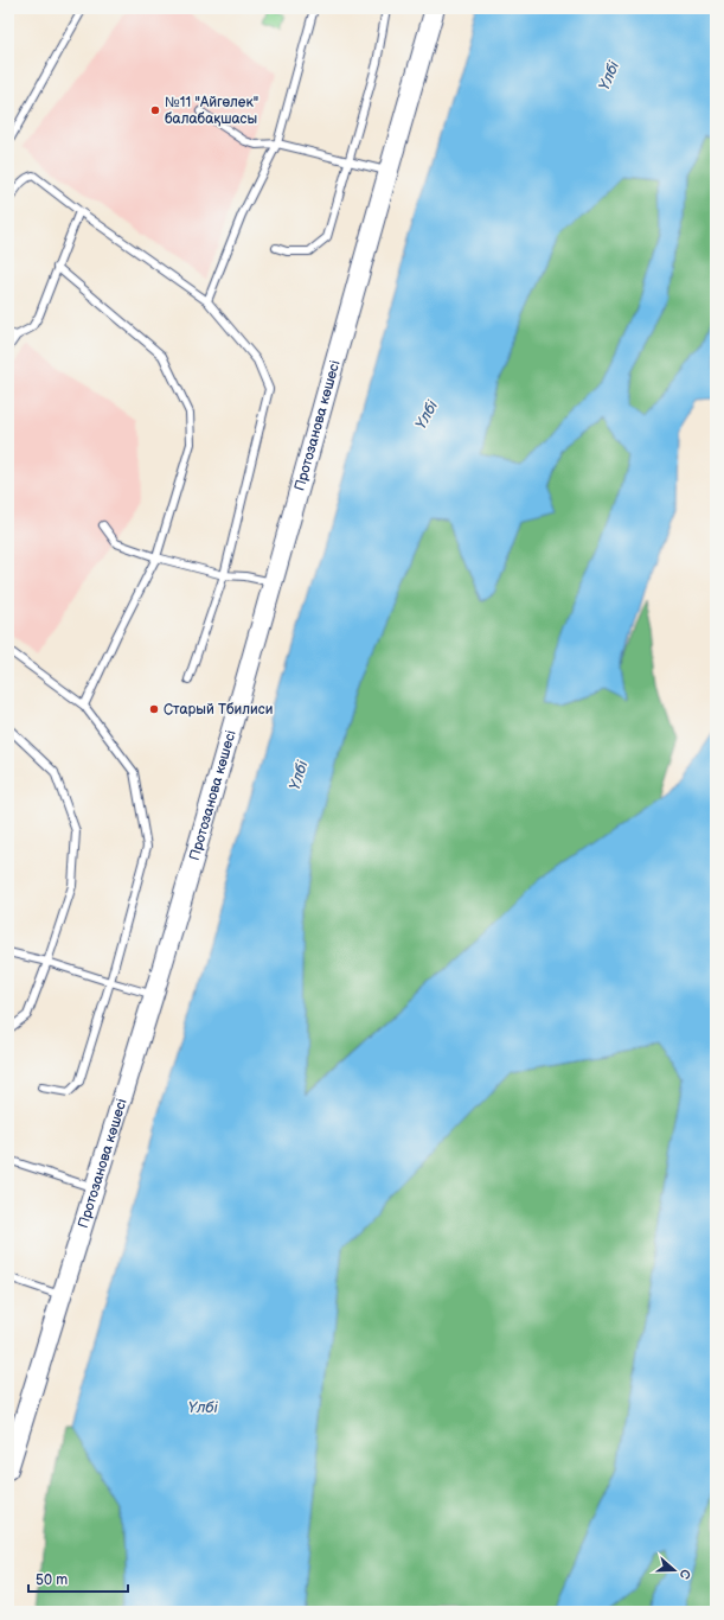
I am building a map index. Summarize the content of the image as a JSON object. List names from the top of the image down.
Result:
{
  "streets": {
    "street": ["Протозанова көшесі"]
  },
  "water": ["Үлбі"],
  "places": ["№11 \"Айгөлек\" балабақшасы", "Старый Тбилиси"],
  "scale_bar": "50 m",
  "north": "right"
}
